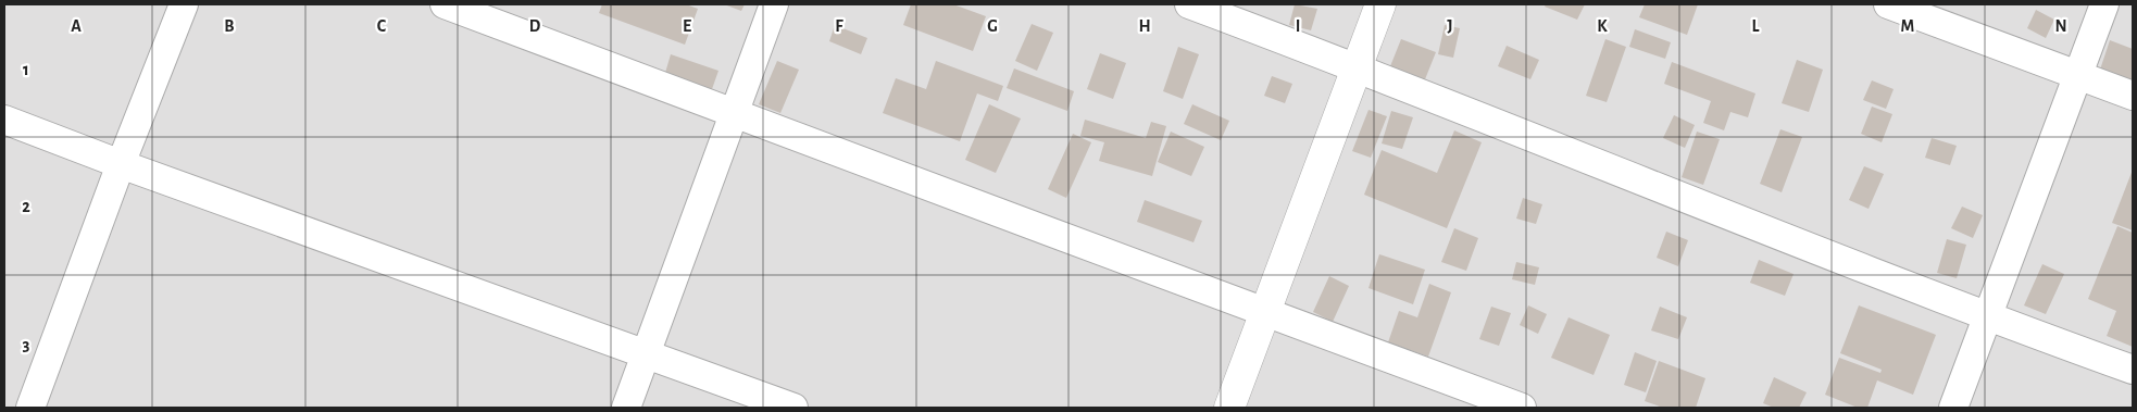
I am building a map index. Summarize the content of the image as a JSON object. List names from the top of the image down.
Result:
{
  "grid": {
    "columns": [
      "A",
      "B",
      "C",
      "D",
      "E",
      "F",
      "G",
      "H",
      "I",
      "J",
      "K",
      "L",
      "M",
      "N"
    ],
    "rows": ["1", "2", "3"]
  }
}
